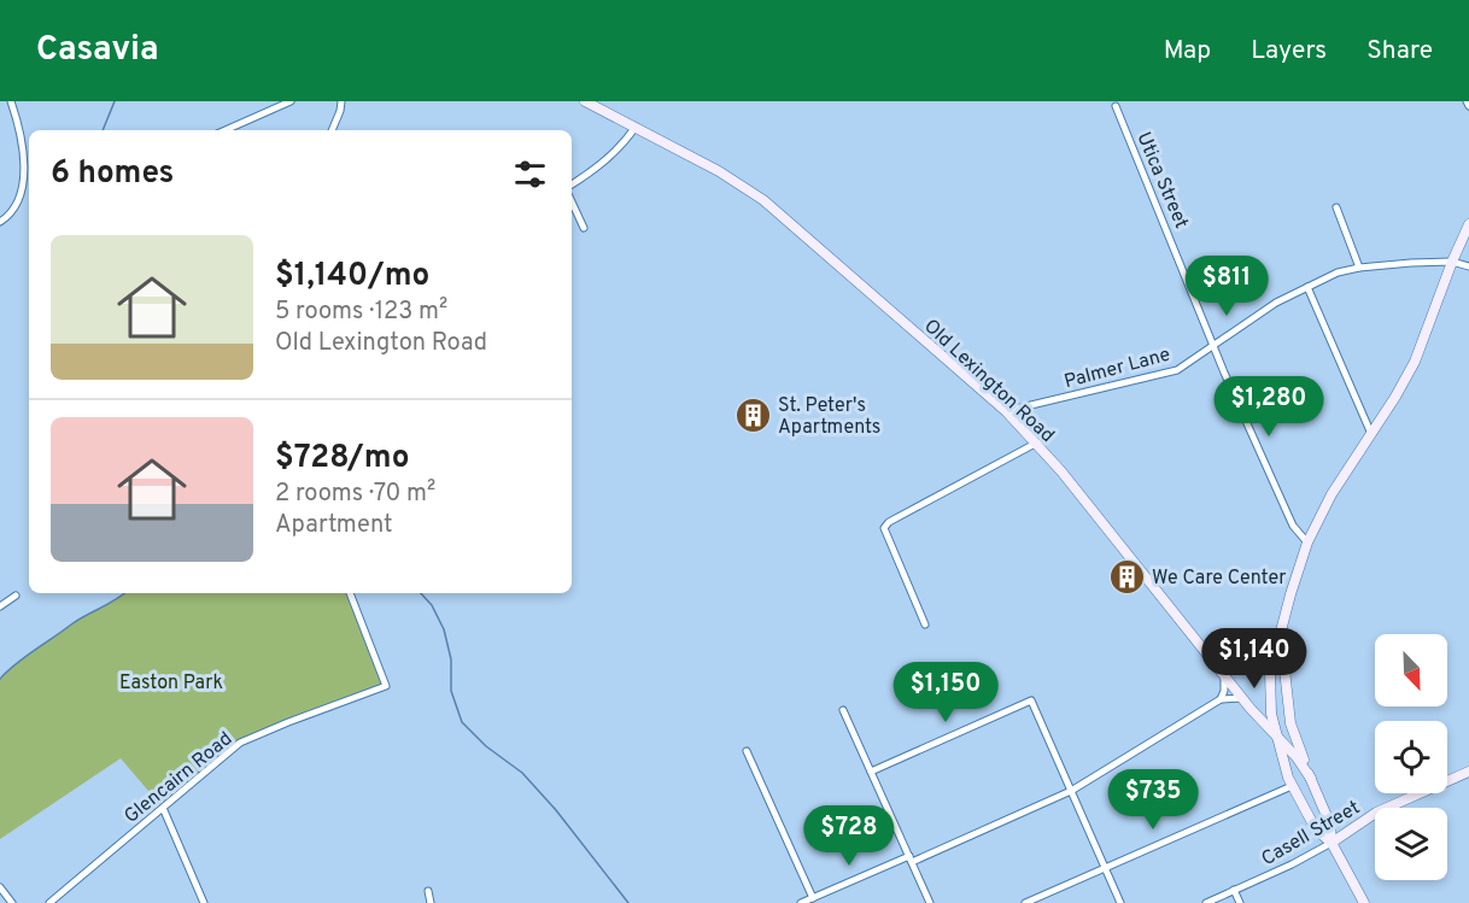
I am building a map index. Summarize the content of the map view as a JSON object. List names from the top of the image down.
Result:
{
  "streets": {
    "street": [
      "Utica Street",
      "Palmer Lane",
      "Old Lexington Road",
      "Glencairn Road",
      "Casell Street"
    ]
  },
  "crossings": [
    ["Utica Street", "Palmer Lane"],
    ["Palmer Lane", "Old Lexington Road"],
    ["Old Lexington Road", "Casell Street"]
  ],
  "parks": ["Easton Park"],
  "places": {
    "building": ["St. Peter's Apartments", "We Care Center"]
  },
  "north": "bottom right",
  "page": {
    "header": "Casavia",
    "nav": ["Map", "Layers", "Share"],
    "heading": "6 homes",
    "list": [
      {
        "name": "$1,140/mo",
        "note": "5 rooms · 123 m² · Old Lexington Road"
      },
      {
        "name": "$728/mo",
        "note": "2 rooms · 70 m² · Apartment"
      }
    ],
    "price": [
      "$811",
      "$1,280",
      "$1,140",
      "$1,150",
      "$735",
      "$728"
    ]
  }
}
